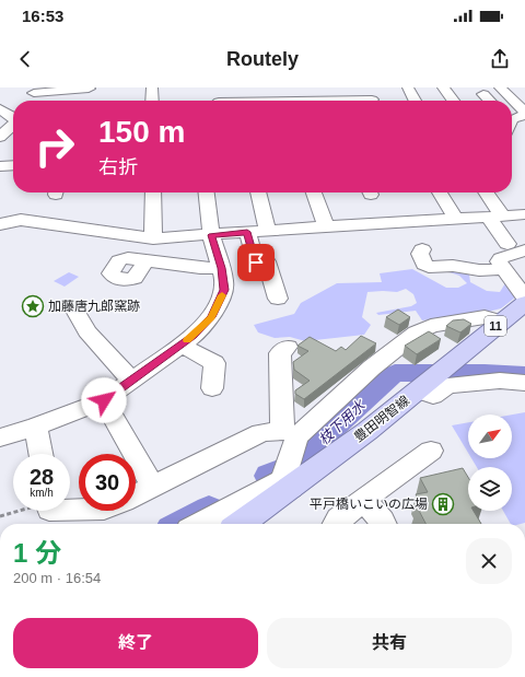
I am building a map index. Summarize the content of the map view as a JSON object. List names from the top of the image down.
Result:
{
  "streets": {
    "main road": ["11", "豊田明智線"]
  },
  "water": ["枝下用水"],
  "places": {
    "place": ["加藤唐九郎窯跡"],
    "building": ["平戸橋いこいの広場"]
  },
  "north": "top right",
  "page": {
    "status": "16:53",
    "header": "Routely",
    "turn": ["150 m", "右折"],
    "speed": "28 km/h",
    "limit": "30",
    "heading": ["1 分", "200 m · 16:54"],
    "buttons": ["終了", "共有"]
  }
}
